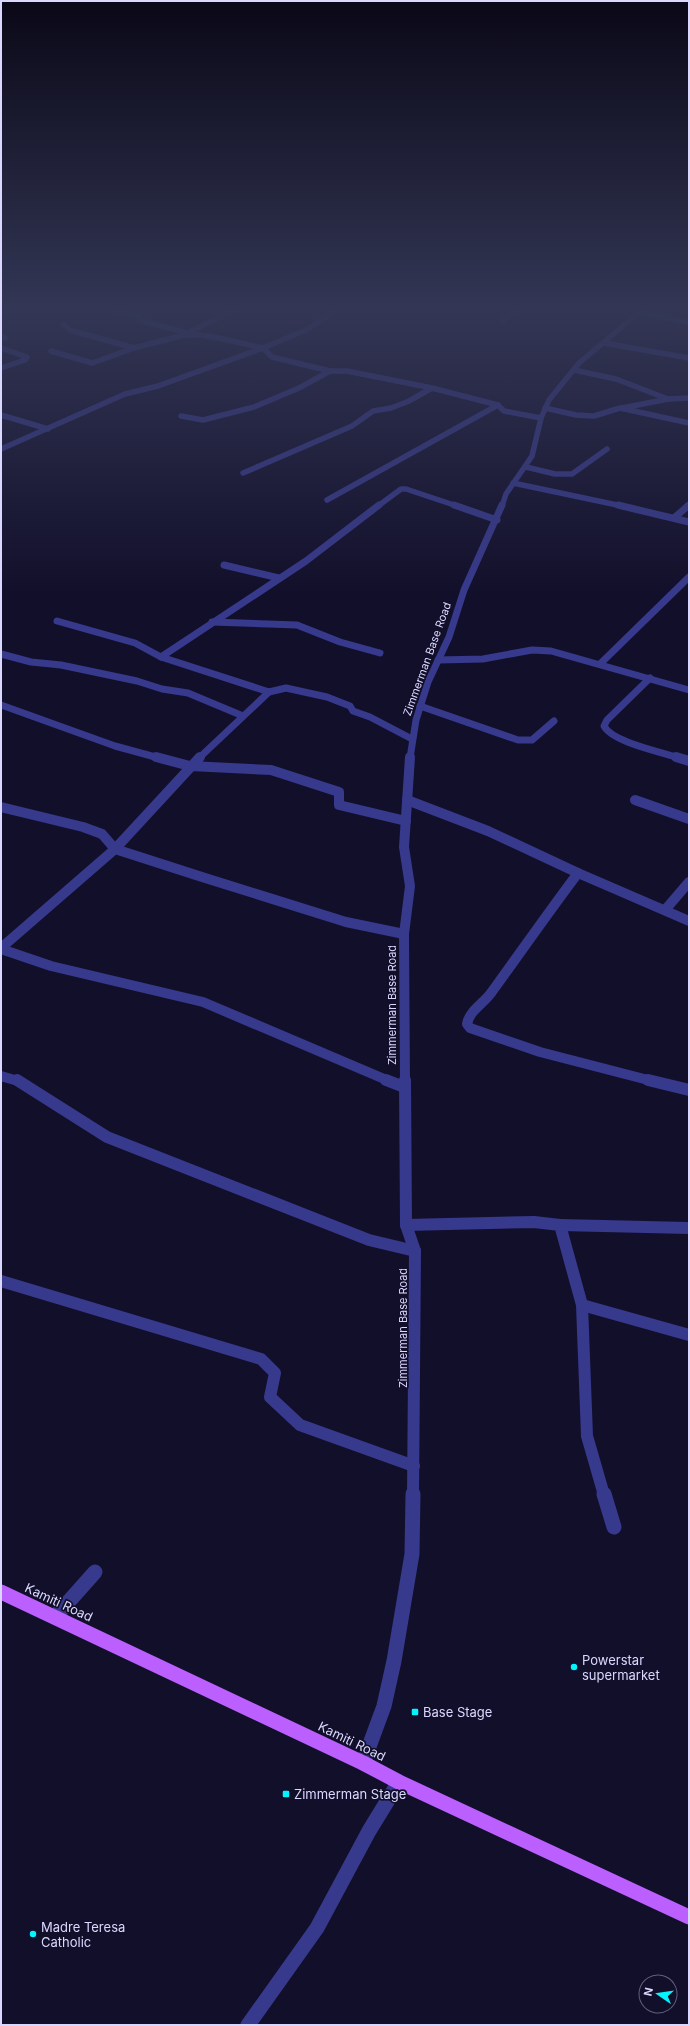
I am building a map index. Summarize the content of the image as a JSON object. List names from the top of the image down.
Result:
{
  "streets": {
    "main road": ["Kamiti Road"],
    "street": ["Zimmerman Base Road"]
  },
  "crossings": [
    ["Zimmerman Base Road", "Kamiti Road"]
  ],
  "places": {
    "other": ["Powerstar supermarket", "Madre Teresa Catholic"],
    "transit": ["Base Stage", "Zimmerman Stage"]
  },
  "north": "left"
}
